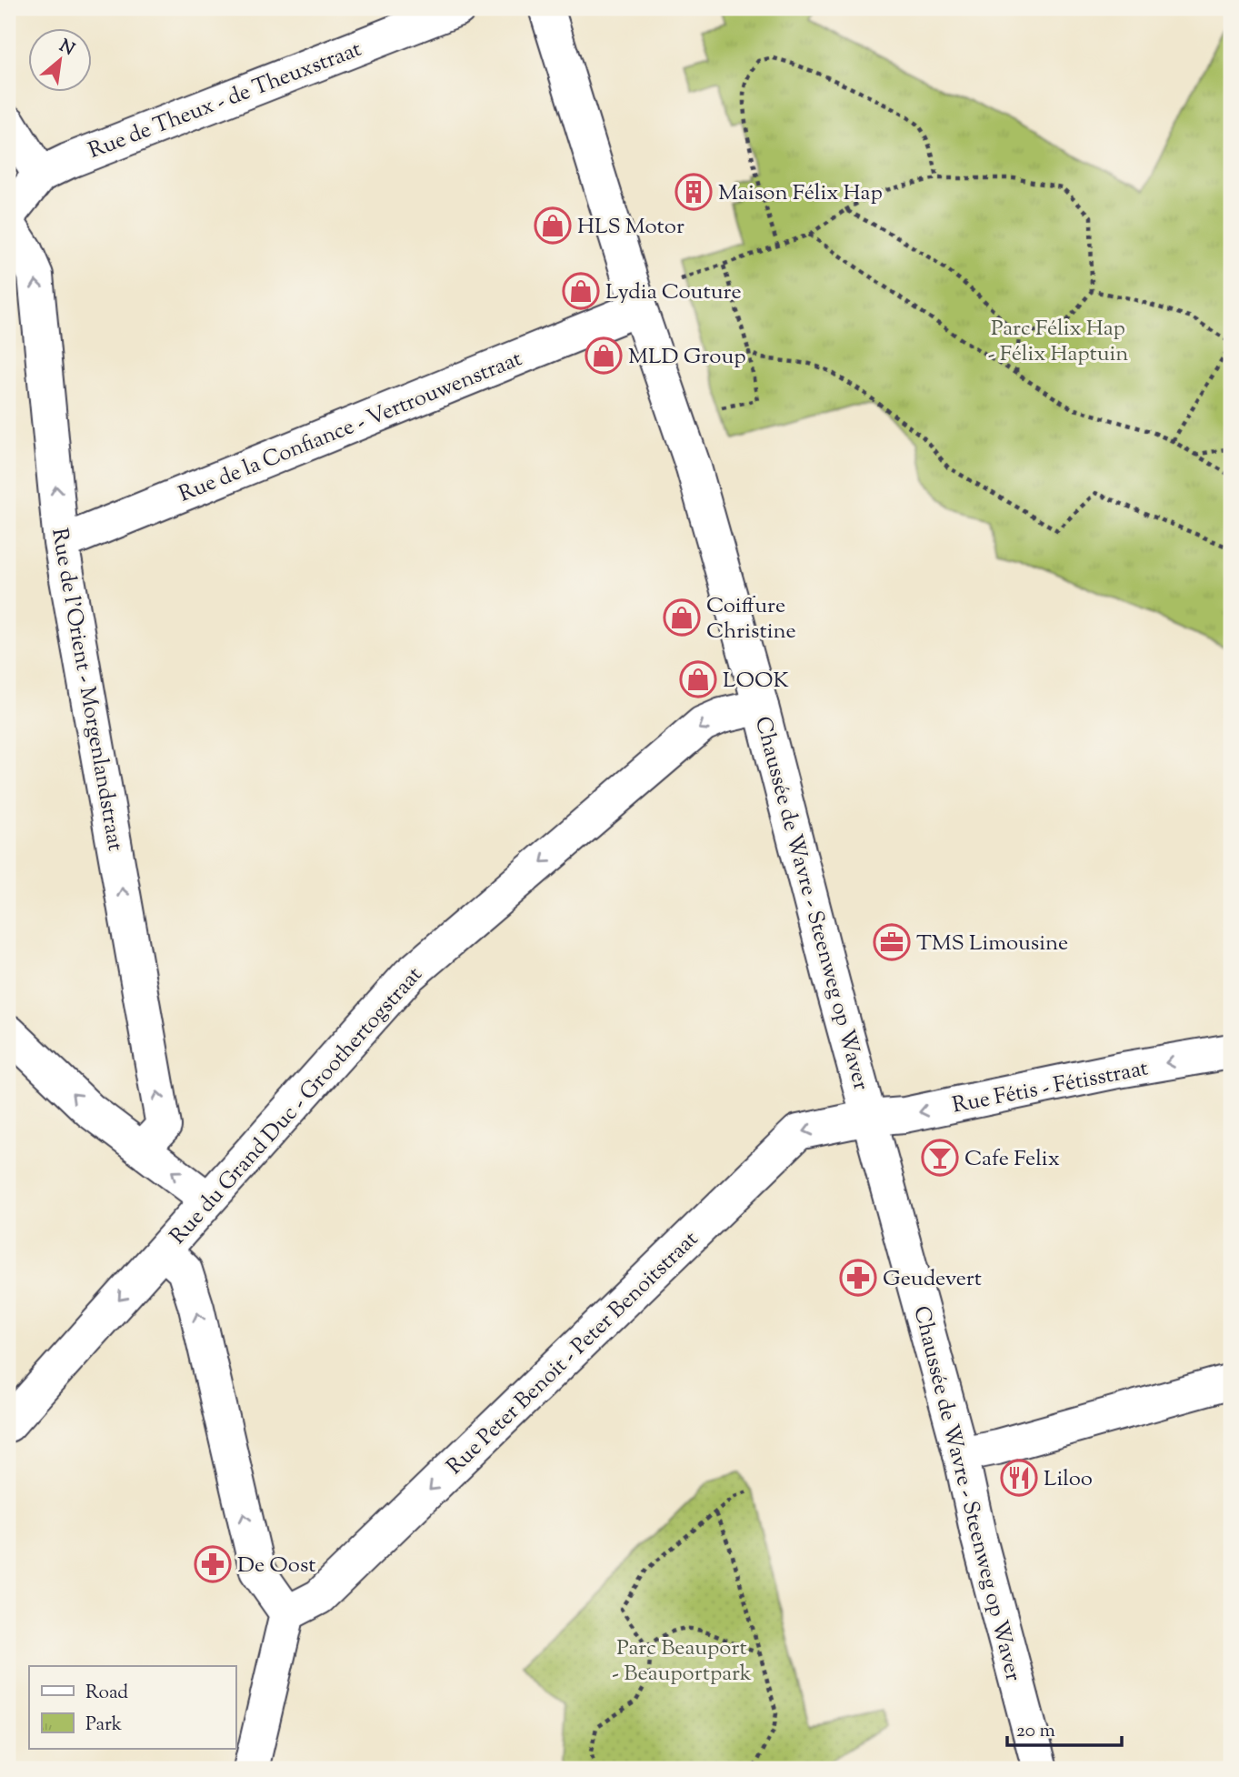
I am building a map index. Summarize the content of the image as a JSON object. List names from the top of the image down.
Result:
{
  "streets": {
    "street": [
      "Rue de Theux - de Theuxstraat",
      "Rue de la Confiance - Vertrouwenstraat",
      "Rue de l'Orient - Morgenlandstraat",
      "Chaussée de Wavre - Steenweg op Waver",
      "Rue Fétis - Fétisstraat",
      "Rue du Grand Duc - Groothertogstraat",
      "Rue Peter Benoit - Peter Benoitstraat"
    ]
  },
  "crossings": [
    ["Rue de la Confiance - Vertrouwenstraat", "Rue de l'Orient - Morgenlandstraat"],
    ["Rue de la Confiance - Vertrouwenstraat", "Chaussée de Wavre - Steenweg op Waver"],
    ["Chaussée de Wavre - Steenweg op Waver", "Rue Fétis - Fétisstraat"],
    ["Chaussée de Wavre - Steenweg op Waver", "Rue du Grand Duc - Groothertogstraat"],
    ["Chaussée de Wavre - Steenweg op Waver", "Rue Peter Benoit - Peter Benoitstraat"],
    ["Rue Fétis - Fétisstraat", "Rue Peter Benoit - Peter Benoitstraat"]
  ],
  "one_way": [
    "Rue de l'Orient - Morgenlandstraat",
    "Rue Fétis - Fétisstraat",
    "Rue du Grand Duc - Groothertogstraat",
    "Rue Peter Benoit - Peter Benoitstraat"
  ],
  "parks": ["Parc Félix Hap - Félix Haptuin", "Parc Beauport - Beauportpark"],
  "places": {
    "building": ["Maison Félix Hap"],
    "shop": [
      "HLS Motor",
      "Lydia Couture",
      "MLD Group",
      "Coiffure Christine",
      "LOOK"
    ],
    "office": ["TMS Limousine"],
    "bar": ["Cafe Felix"],
    "pharmacy": ["Geudevert", "De Oost"],
    "restaurant": ["Liloo"]
  },
  "legend": ["Road", "Park"],
  "scale_bar": "20 m",
  "north": "top right"
}
